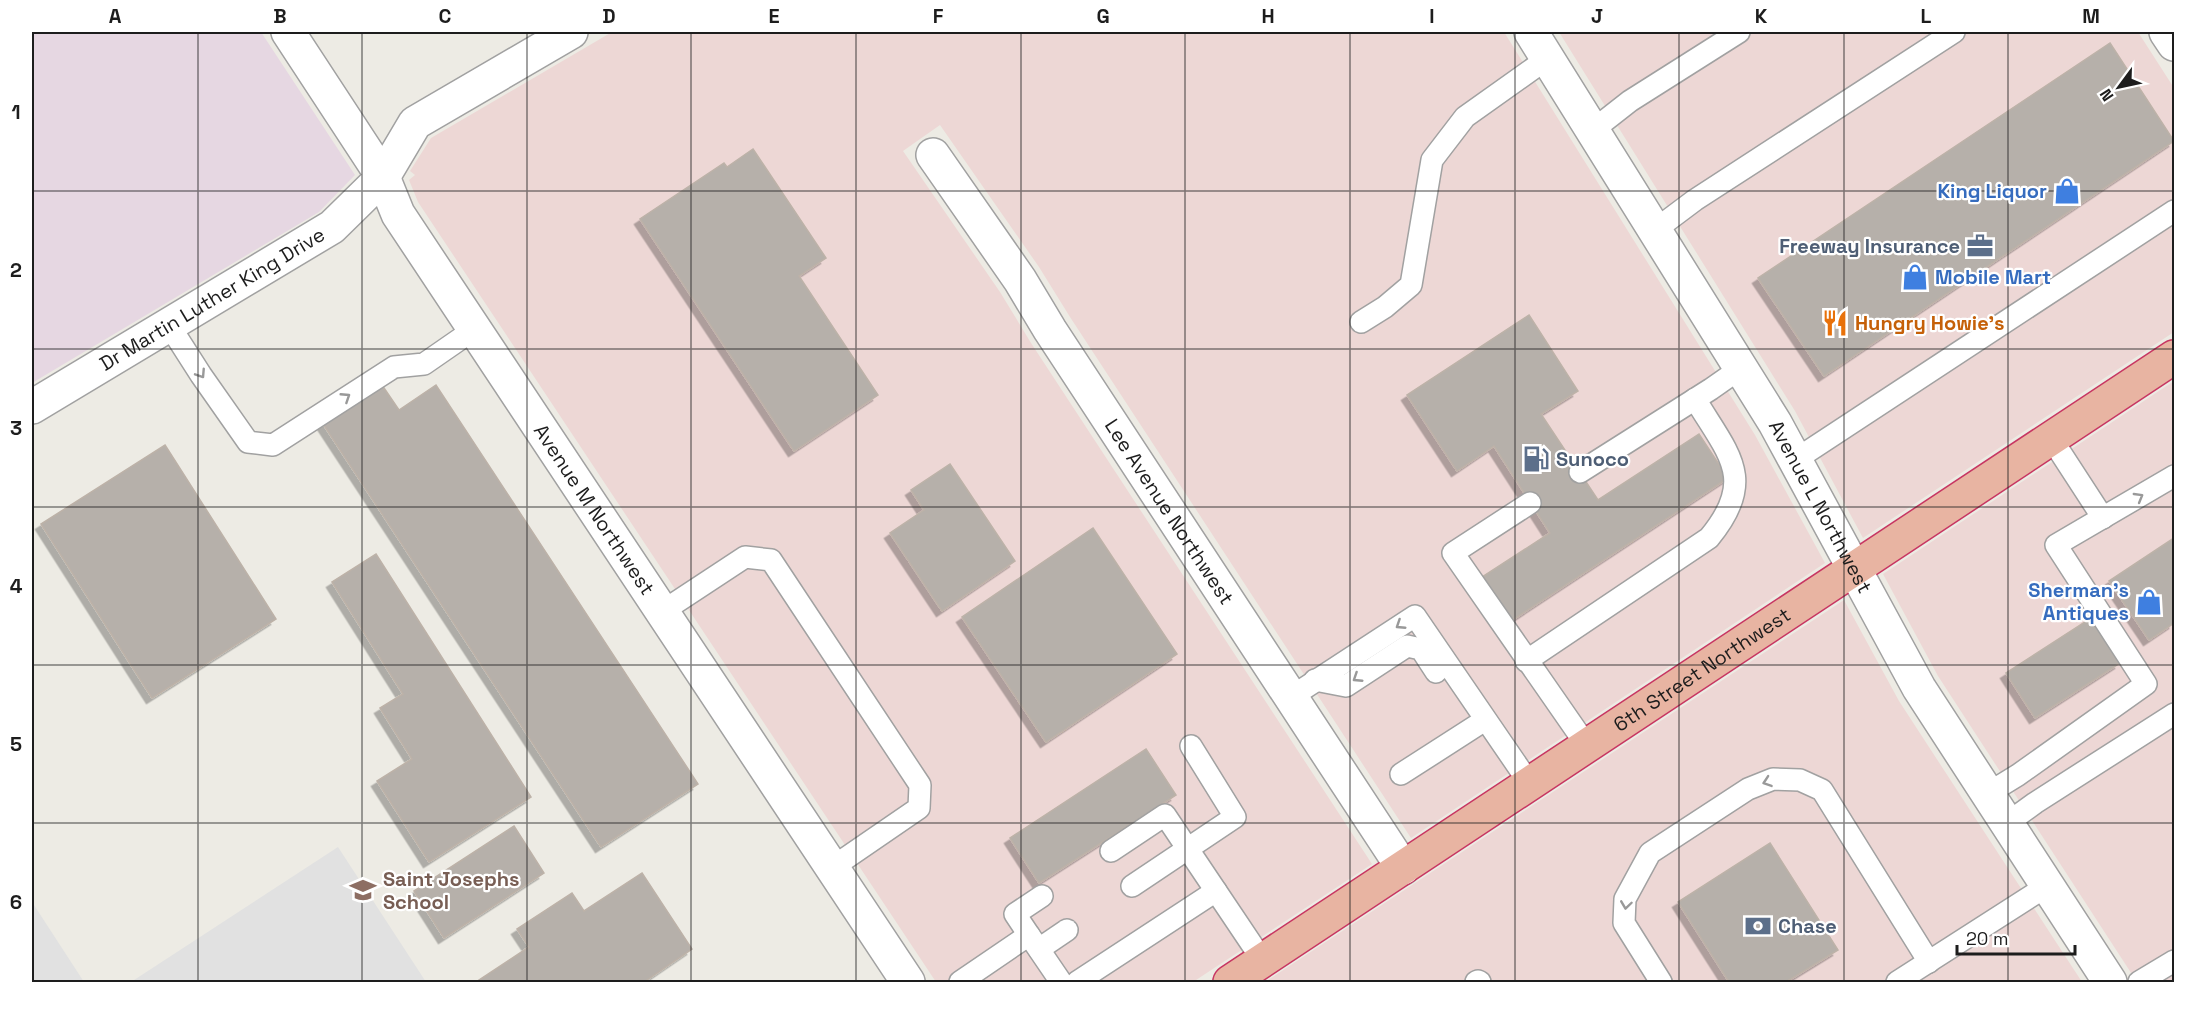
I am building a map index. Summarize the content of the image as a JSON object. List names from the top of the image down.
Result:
{
  "streets": {
    "highway": ["6th Street Northwest"],
    "street": [
      "Dr Martin Luther King Drive",
      "Avenue L Northwest",
      "Avenue M Northwest",
      "Lee Avenue Northwest"
    ]
  },
  "crossings": [
    ["Dr Martin Luther King Drive", "Avenue M Northwest"],
    ["Avenue L Northwest", "6th Street Northwest"],
    ["Lee Avenue Northwest", "6th Street Northwest"]
  ],
  "places": {
    "shop": ["King Liquor", "Mobile Mart", "Sherman’s Antiques"],
    "office": ["Freeway Insurance"],
    "restaurant": ["Hungry Howie's"],
    "fuel station": ["Sunoco"],
    "school or university": ["Saint Josephs School"],
    "bank": ["Chase"]
  },
  "scale_bar": "20 m",
  "north": "bottom left",
  "grid": {
    "columns": [
      "A",
      "B",
      "C",
      "D",
      "E",
      "F",
      "G",
      "H",
      "I",
      "J",
      "K",
      "L",
      "M"
    ],
    "rows": [
      "1",
      "2",
      "3",
      "4",
      "5",
      "6"
    ]
  }
}
